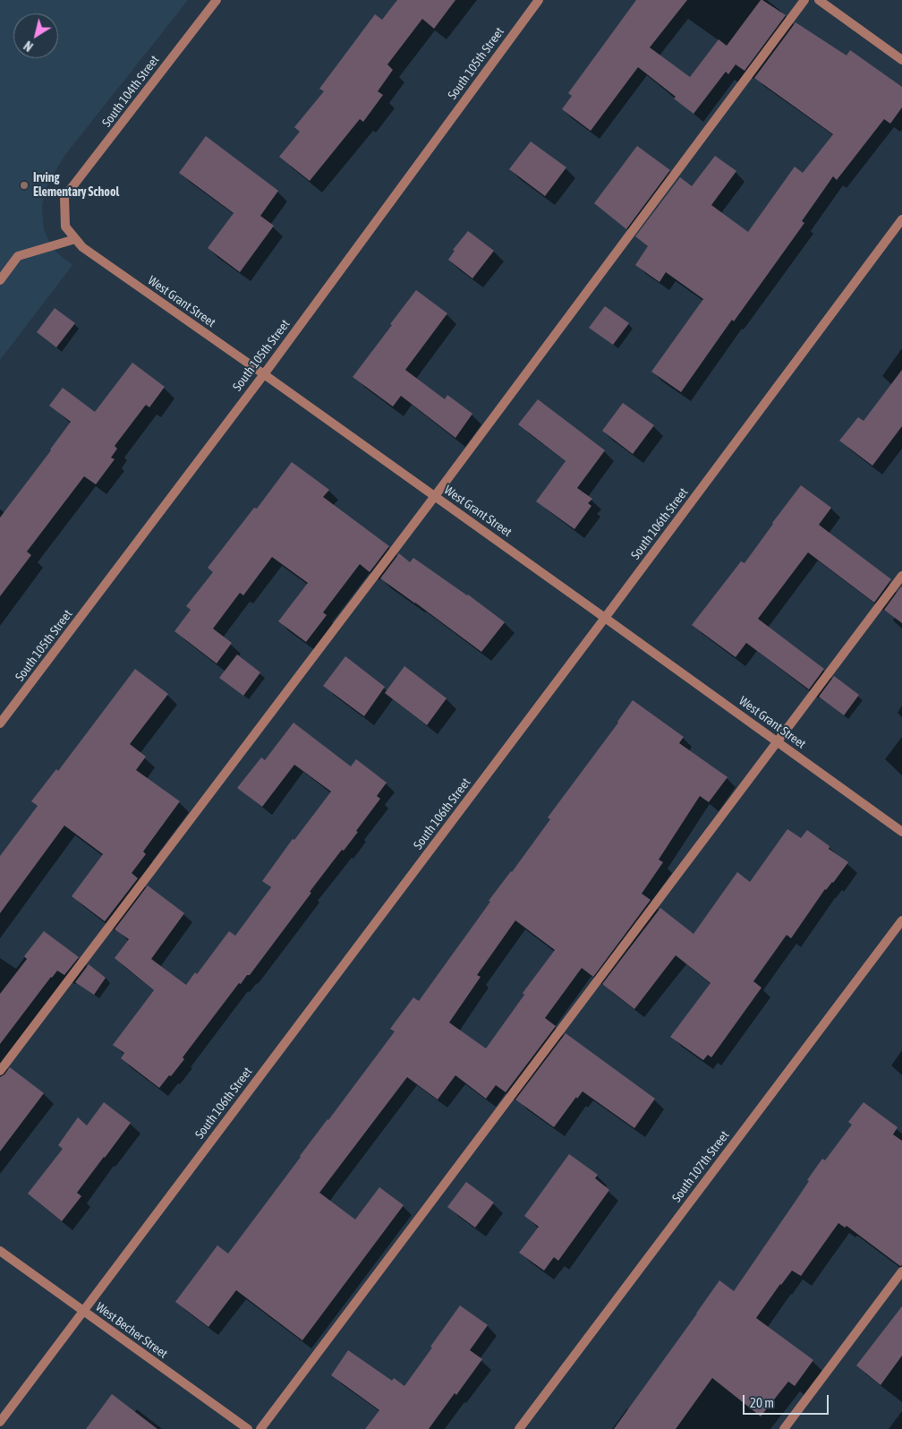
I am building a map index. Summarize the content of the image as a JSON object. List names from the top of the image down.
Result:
{
  "streets": {
    "street": [
      "South 105th Street",
      "South 104th Street",
      "West Grant Street",
      "South 106th Street",
      "South 107th Street",
      "West Becher Street"
    ]
  },
  "crossings": [
    ["South 105th Street", "West Grant Street"],
    ["South 104th Street", "West Grant Street"],
    ["West Grant Street", "South 106th Street"],
    ["South 106th Street", "West Becher Street"]
  ],
  "places": ["Irving Elementary School"],
  "scale_bar": "20 m",
  "north": "bottom left"
}
